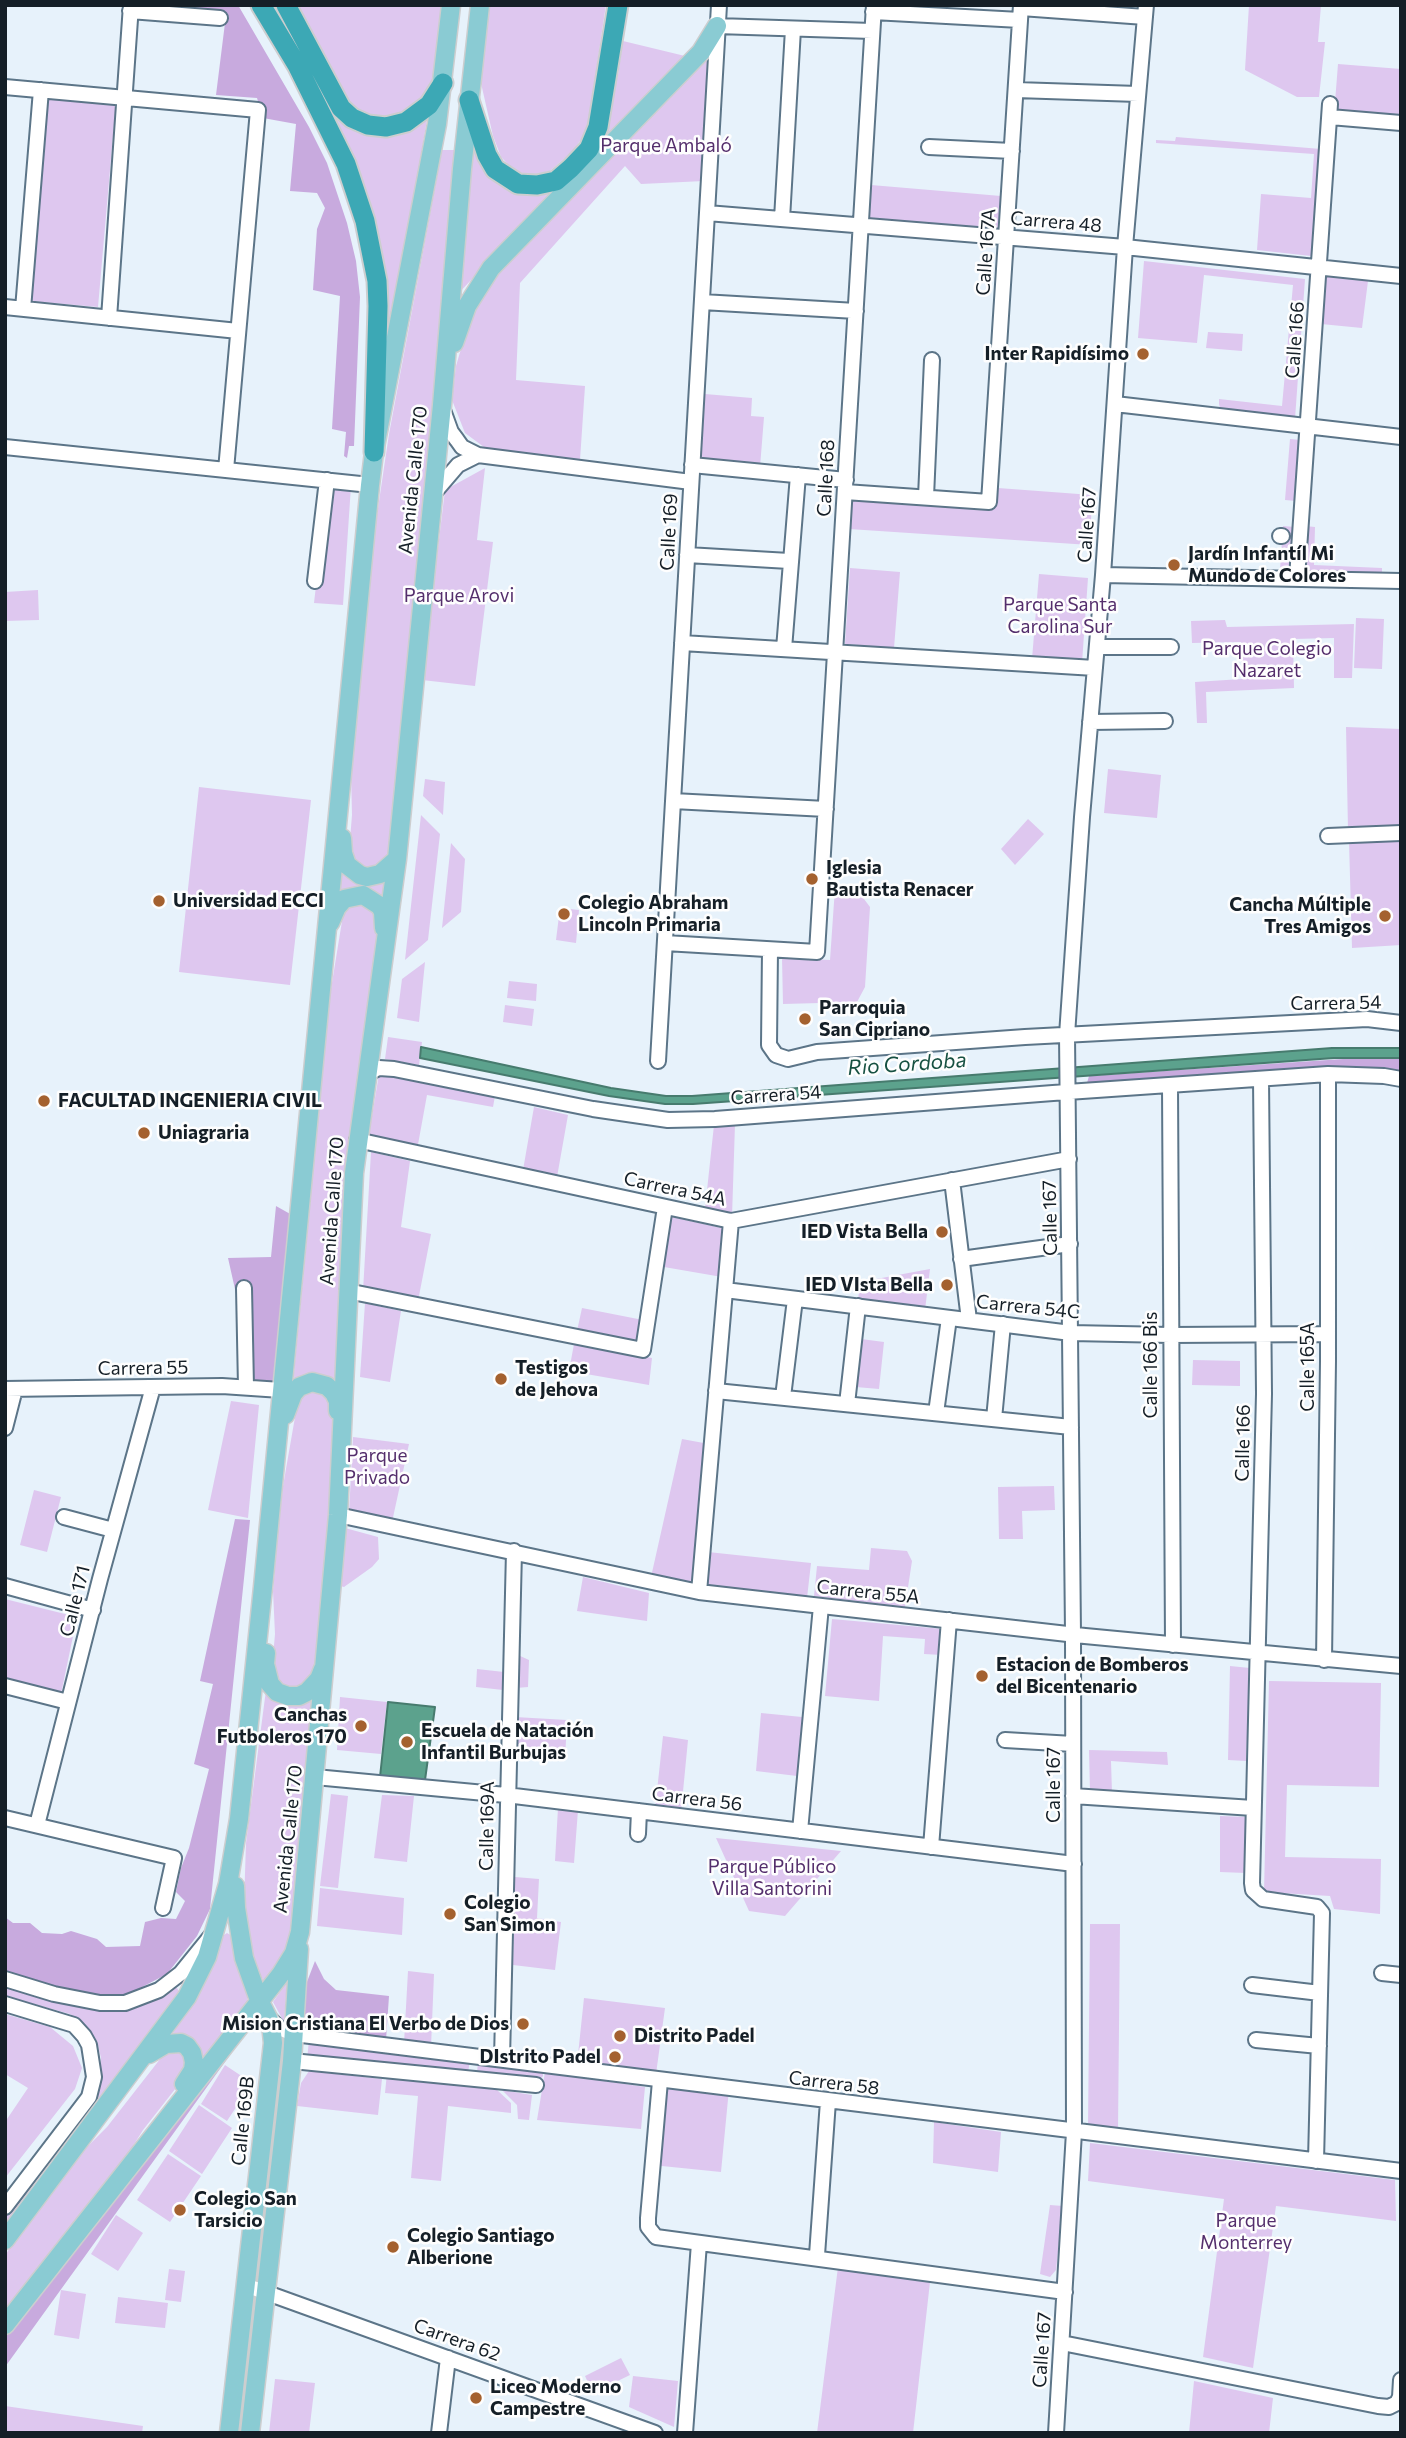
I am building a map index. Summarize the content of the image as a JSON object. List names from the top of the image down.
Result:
{
  "streets": {
    "main road": ["Avenida Calle 170", "Calle 169B"],
    "street": [
      "Carrera 48",
      "Calle 167A",
      "Calle 166",
      "Calle 168",
      "Calle 167",
      "Calle 169",
      "Carrera 54",
      "Carrera 54A",
      "Carrera 54C",
      "Calle 166 Bis",
      "Calle 165A",
      "Carrera 55",
      "Carrera 55A",
      "Calle 171",
      "Carrera 56",
      "Calle 169A",
      "Carrera 58",
      "Carrera 62"
    ]
  },
  "crossings": [
    ["Carrera 48", "Calle 167A"],
    ["Carrera 48", "Calle 166"],
    ["Carrera 48", "Calle 168"],
    ["Carrera 48", "Calle 167"],
    ["Carrera 48", "Calle 169"],
    ["Calle 166", "Carrera 54"],
    ["Calle 166", "Carrera 54C"],
    ["Calle 166", "Carrera 55A"],
    ["Calle 168", "Carrera 54"],
    ["Avenida Calle 170", "Carrera 54"],
    ["Avenida Calle 170", "Carrera 54A"],
    ["Avenida Calle 170", "Carrera 55"],
    ["Avenida Calle 170", "Carrera 55A"],
    ["Avenida Calle 170", "Carrera 56"],
    ["Avenida Calle 170", "Calle 169B"],
    ["Calle 167", "Carrera 54"],
    ["Calle 167", "Carrera 54A"],
    ["Calle 167", "Carrera 54C"],
    ["Calle 167", "Carrera 55A"],
    ["Calle 167", "Carrera 56"],
    ["Calle 167", "Carrera 58"],
    ["Carrera 54", "Calle 166 Bis"],
    ["Carrera 54", "Calle 165A"],
    ["Carrera 54C", "Calle 166 Bis"],
    ["Carrera 54C", "Calle 165A"],
    ["Calle 166 Bis", "Carrera 55A"],
    ["Calle 165A", "Carrera 55A"],
    ["Carrera 55", "Calle 171"],
    ["Carrera 55A", "Calle 169A"],
    ["Carrera 56", "Calle 169A"],
    ["Calle 169A", "Carrera 58"],
    ["Carrera 58", "Calle 169B"],
    ["Calle 169B", "Carrera 62"]
  ],
  "water": ["Rio Cordoba"],
  "parks": [
    "Parque Ambaló",
    "Parque Arovi",
    "Parque Santa Carolina Sur",
    "Parque Colegio Nazaret",
    "Parque Privado",
    "Parque Público Villa Santorini",
    "Parque Monterrey"
  ],
  "places": [
    "Inter Rapidísimo",
    "Jardín Infantíl Mi Mundo de Colores",
    "Iglesia Bautista Renacer",
    "Universidad ECCI",
    "Colegio Abraham Lincoln Primaria",
    "Cancha Múltiple Tres Amigos",
    "Parroquia San Cipriano",
    "FACULTAD INGENIERIA CIVIL",
    "Uniagraria",
    "IED Vista Bella",
    "IED VIsta Bella",
    "Testigos de Jehova",
    "Estacion de Bomberos del Bicentenario",
    "Canchas Futboleros 170",
    "Escuela de Natación Infantil Burbujas",
    "Colegio San Simon",
    "Mision Cristiana El Verbo de Dios",
    "Distrito Padel",
    "DIstrito Padel",
    "Colegio San Tarsicio",
    "Colegio Santiago Alberione",
    "Liceo Moderno Campestre"
  ]
}
